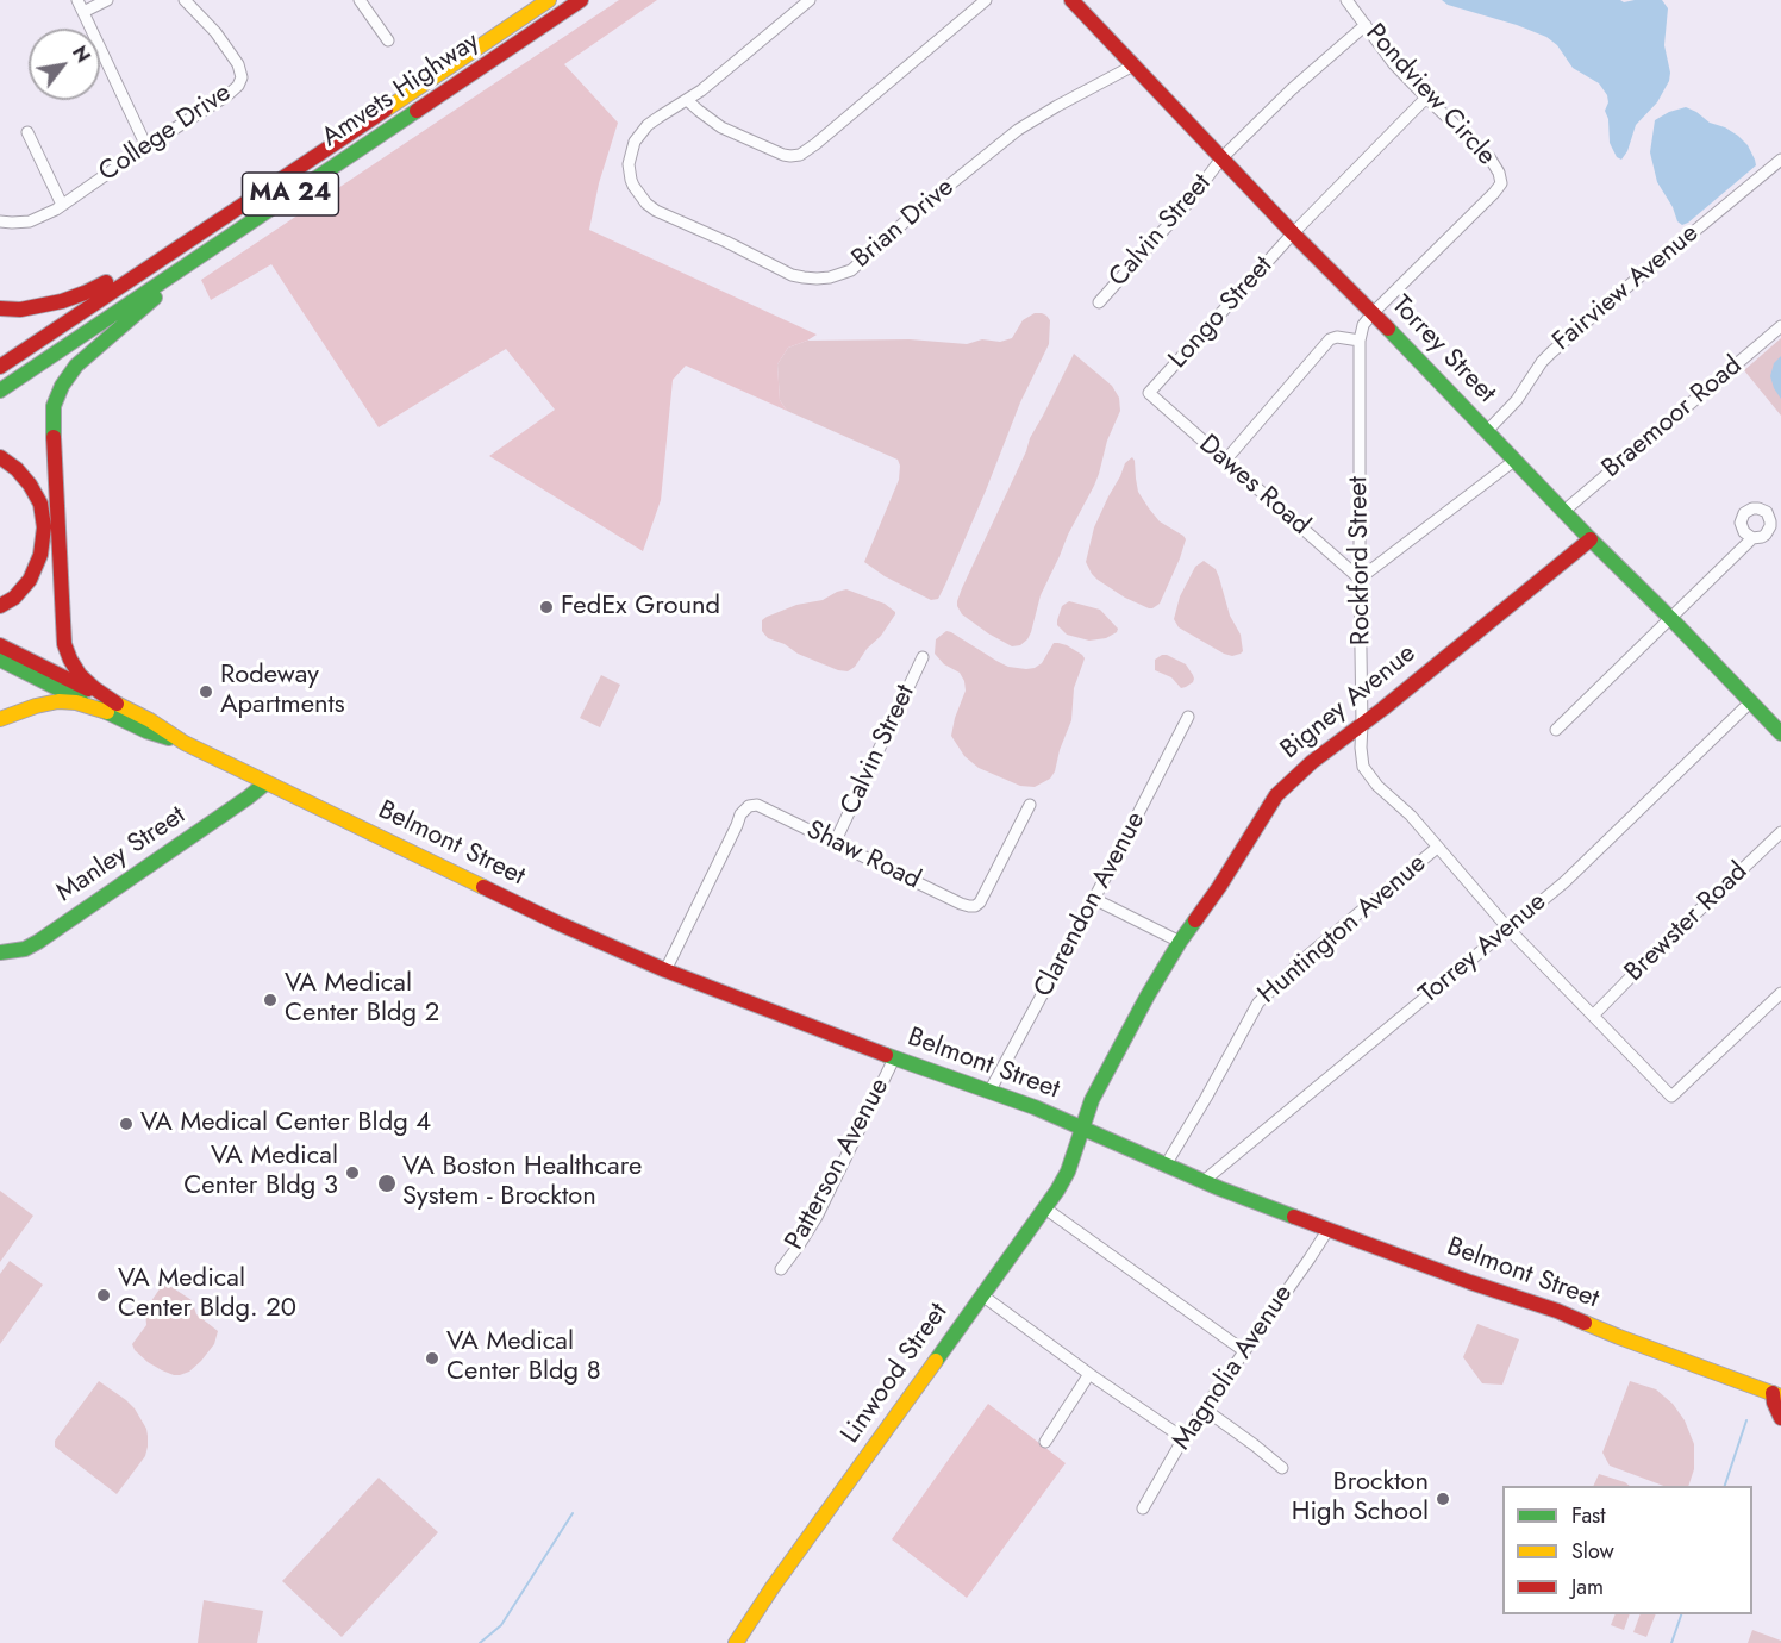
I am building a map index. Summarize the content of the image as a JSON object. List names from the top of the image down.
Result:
{
  "streets": {
    "main road": [
      "Amvets Highway",
      "MA 24",
      "Torrey Street",
      "Bigney Avenue",
      "Belmont Street",
      "Manley Street",
      "Linwood Street"
    ],
    "street": [
      "Pondview Circle",
      "College Drive",
      "Brian Drive",
      "Calvin Street",
      "Fairview Avenue",
      "Longo Street",
      "Braemoor Road",
      "Dawes Road",
      "Rockford Street",
      "Shaw Road",
      "Clarendon Avenue",
      "Brewster Road",
      "Huntington Avenue",
      "Torrey Avenue",
      "Patterson Avenue",
      "Magnolia Avenue"
    ]
  },
  "crossings": [
    ["Pondview Circle", "Calvin Street"],
    ["Pondview Circle", "Longo Street"],
    ["Pondview Circle", "Torrey Street"],
    ["Pondview Circle", "Rockford Street"],
    ["Brian Drive", "Torrey Street"],
    ["Calvin Street", "Torrey Street"],
    ["Calvin Street", "Shaw Road"],
    ["Fairview Avenue", "Torrey Street"],
    ["Longo Street", "Torrey Street"],
    ["Longo Street", "Dawes Road"],
    ["Torrey Street", "Braemoor Road"],
    ["Torrey Street", "Rockford Street"],
    ["Torrey Street", "Bigney Avenue"],
    ["Torrey Street", "Torrey Avenue"],
    ["Dawes Road", "Rockford Street"],
    ["Rockford Street", "Bigney Avenue"],
    ["Rockford Street", "Brewster Road"],
    ["Rockford Street", "Huntington Avenue"],
    ["Rockford Street", "Torrey Avenue"],
    ["Bigney Avenue", "Belmont Street"],
    ["Bigney Avenue", "Linwood Street"],
    ["Belmont Street", "Manley Street"],
    ["Belmont Street", "Shaw Road"],
    ["Belmont Street", "Clarendon Avenue"],
    ["Belmont Street", "Huntington Avenue"],
    ["Belmont Street", "Torrey Avenue"],
    ["Belmont Street", "Patterson Avenue"],
    ["Belmont Street", "Magnolia Avenue"],
    ["Belmont Street", "Linwood Street"]
  ],
  "places": [
    "FedEx Ground",
    "Rodeway Apartments",
    "VA Medical Center Bldg 2",
    "VA Medical Center Bldg 4",
    "VA Medical Center Bldg 3",
    "VA Boston Healthcare System - Brockton",
    "VA Medical Center Bldg. 20",
    "VA Medical Center Bldg 8",
    "Brockton High School"
  ],
  "legend": ["Fast", "Slow", "Jam"],
  "north": "top right"
}
